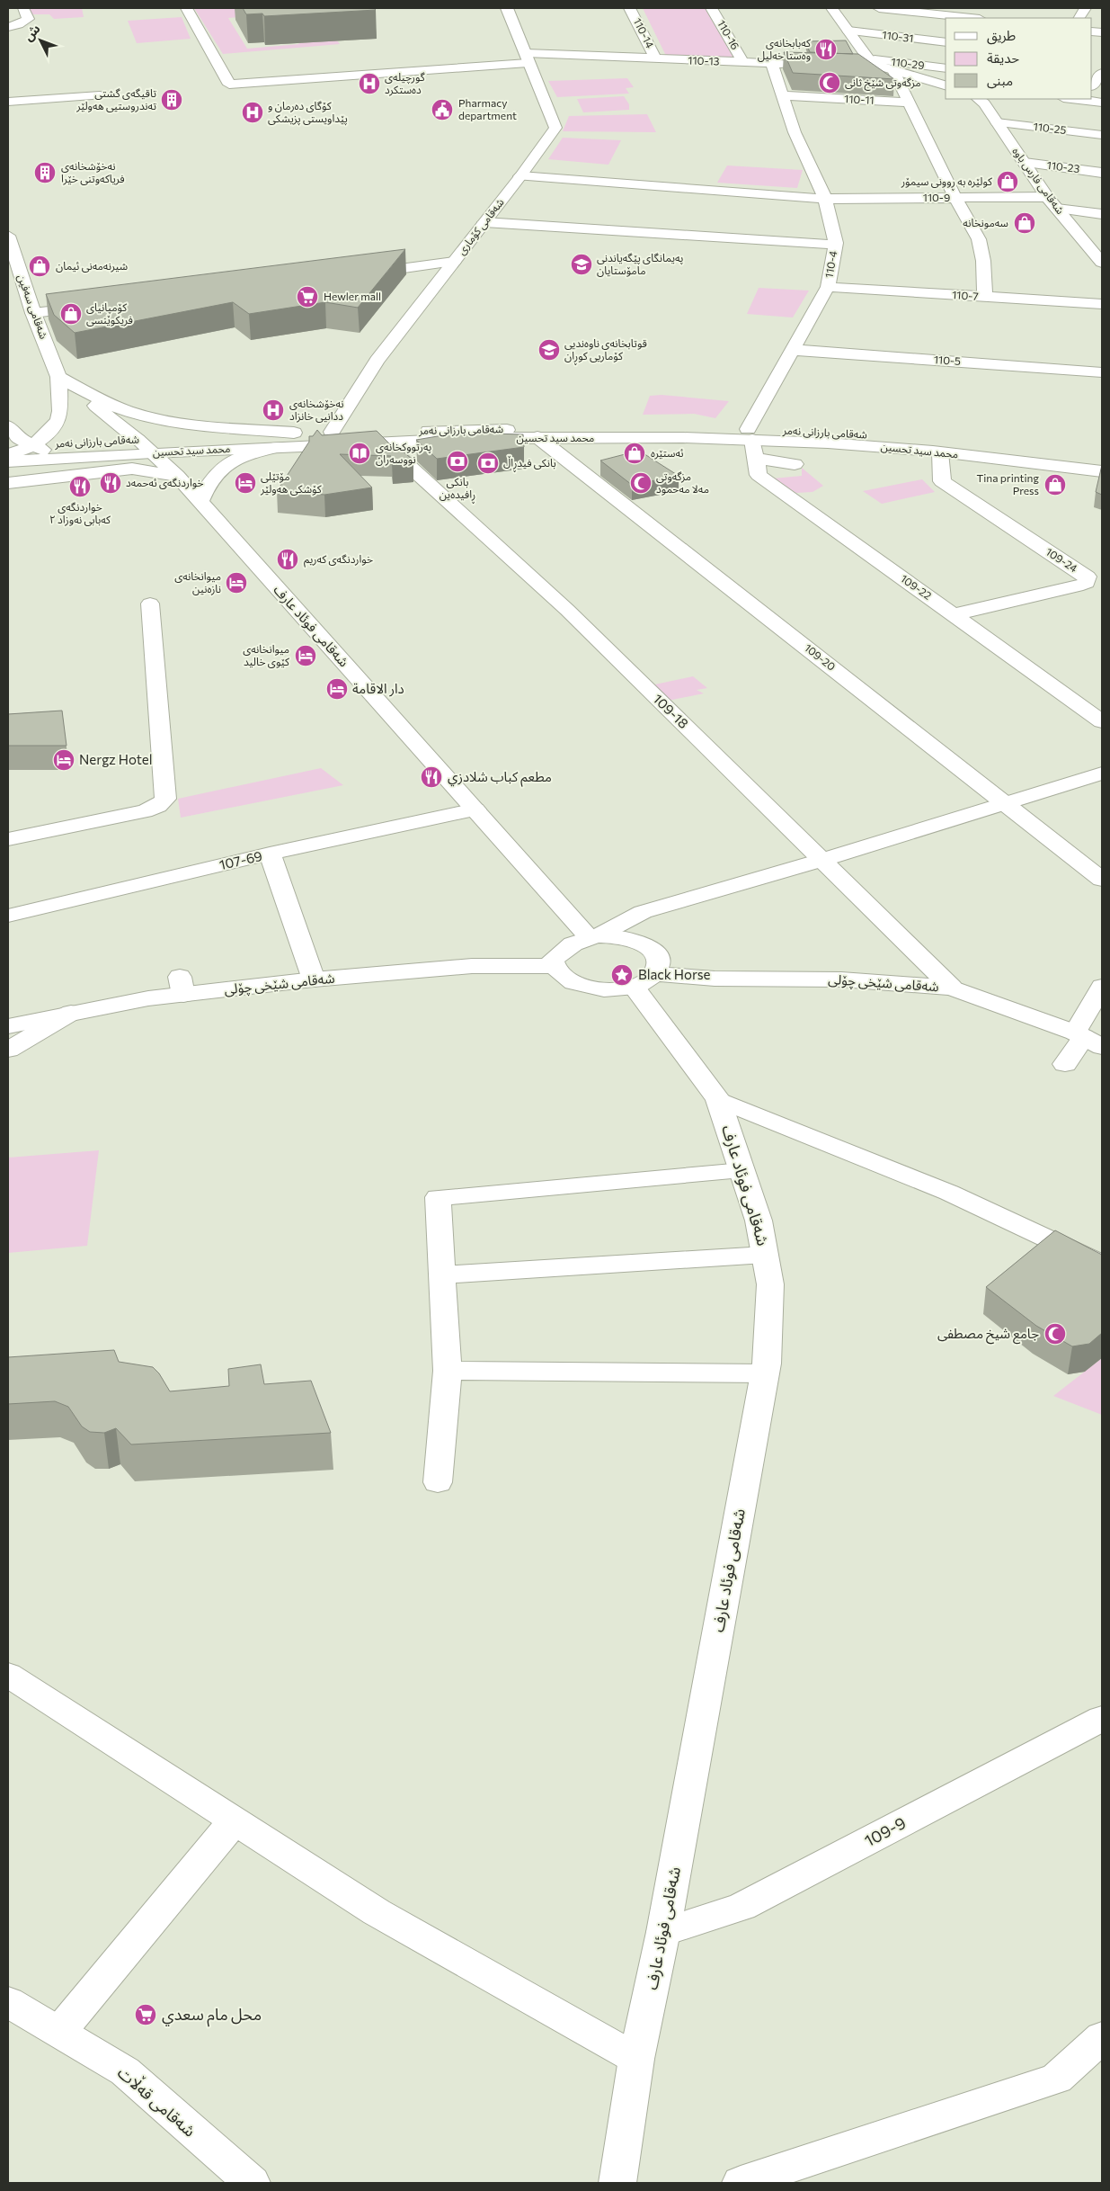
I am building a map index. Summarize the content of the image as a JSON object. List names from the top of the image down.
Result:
{
  "streets": {
    "street": [
      "110-14",
      "110-16",
      "110-31",
      "110-13",
      "110-29",
      "110-11",
      "110-25",
      "110-23",
      "شەقامی فارس باوە",
      "110-9",
      "شەقامی کۆماری",
      "110-4",
      "110-7",
      "شەقامی سەفین",
      "110-5",
      "شەقامی بارزانی نەمر",
      "محمد سید تحسین",
      "109-24",
      "109-22",
      "شەقامی فوئاد عارف",
      "109-20",
      "109-18",
      "107-69",
      "شەقامی شێخی چۆلی",
      "109-9",
      "شەقامی قەڵات"
    ]
  },
  "crossings": [
    ["110-14", "110-13"],
    ["110-16", "110-13"],
    ["110-13", "شەقامی کۆماری"],
    ["110-13", "110-4"],
    ["110-11", "110-4"],
    ["110-25", "شەقامی فارس باوە"],
    ["110-23", "شەقامی فارس باوە"],
    ["شەقامی فارس باوە", "110-9"],
    ["110-9", "شەقامی کۆماری"],
    ["110-9", "110-4"],
    ["شەقامی کۆماری", "شەقامی بارزانی نەمر"],
    ["110-4", "110-7"],
    ["110-4", "110-5"],
    ["110-4", "شەقامی بارزانی نەمر"],
    ["110-4", "محمد سید تحسین"],
    ["110-4", "109-22"],
    ["شەقامی سەفین", "شەقامی بارزانی نەمر"],
    ["شەقامی سەفین", "محمد سید تحسین"],
    ["شەقامی سەفین", "شەقامی فوئاد عارف"],
    ["شەقامی بارزانی نەمر", "محمد سید تحسین"],
    ["شەقامی بارزانی نەمر", "109-22"],
    ["شەقامی بارزانی نەمر", "شەقامی فوئاد عارف"],
    ["محمد سید تحسین", "109-24"],
    ["محمد سید تحسین", "109-22"],
    ["محمد سید تحسین", "شەقامی فوئاد عارف"],
    ["محمد سید تحسین", "109-20"],
    ["محمد سید تحسین", "109-18"],
    ["109-24", "109-22"],
    ["شەقامی فوئاد عارف", "107-69"],
    ["شەقامی فوئاد عارف", "شەقامی شێخی چۆلی"],
    ["شەقامی فوئاد عارف", "109-9"],
    ["109-18", "شەقامی شێخی چۆلی"]
  ],
  "places": {
    "restaurant": [
      "کەبابخانەی وەستا خەلیل",
      "خواردنگەی ئەحمەد",
      "خواردنگەی کەبابی نەوزاد ٢",
      "خواردنگەی کەریم",
      "مطعم كباب شلادزي"
    ],
    "mosque": ["مزگەوتی شێخ ثانی", "مزگەوتی مەلا مەحمود", "جامع شيخ مصطفى"],
    "hospital": ["گورچیله‌ی ده‌ستكرد", "کۆگای دەرمان و پێداویستی پزیشکی", "نەخۆشخانەی ددانیی خانزاد"],
    "building": ["تاقیگەی گشتی تەندروستیی ھەولێر", "نەخۆشخانەی فریاکەوتنی خێرا"],
    "public building": ["Pharmacy department"],
    "shop": [
      "کولێرە بە ڕوونی سیمۆر",
      "سەمونخانە",
      "شیرنەمەنی ئیمان",
      "کۆمپانیای فریکوێنسی",
      "ئەستێرە",
      "Tina printing Press"
    ],
    "school or university": ["پەیمانگای پێگەیاندنی مامۆستایان", "قوتابخانەی ناوەندیی کۆماریی کوڕان"],
    "supermarket": ["Hewler mall", "محل مام سعدي"],
    "library": ["پەرتووکخانەی نووسەران"],
    "bank": ["بانكی ڕافیدەین", "بانکی فیدڕاڵ"],
    "hotel": [
      "مۆتێلی کۆشکی ھەولێر",
      "میوانخانەی نازەنین",
      "میوانخانەی کێوی خالید",
      "دار الاقامة",
      "Nergz Hotel"
    ],
    "place": ["Black Horse"]
  },
  "legend": ["طريق", "حديقة", "مبنى"],
  "north": "top left"
}
